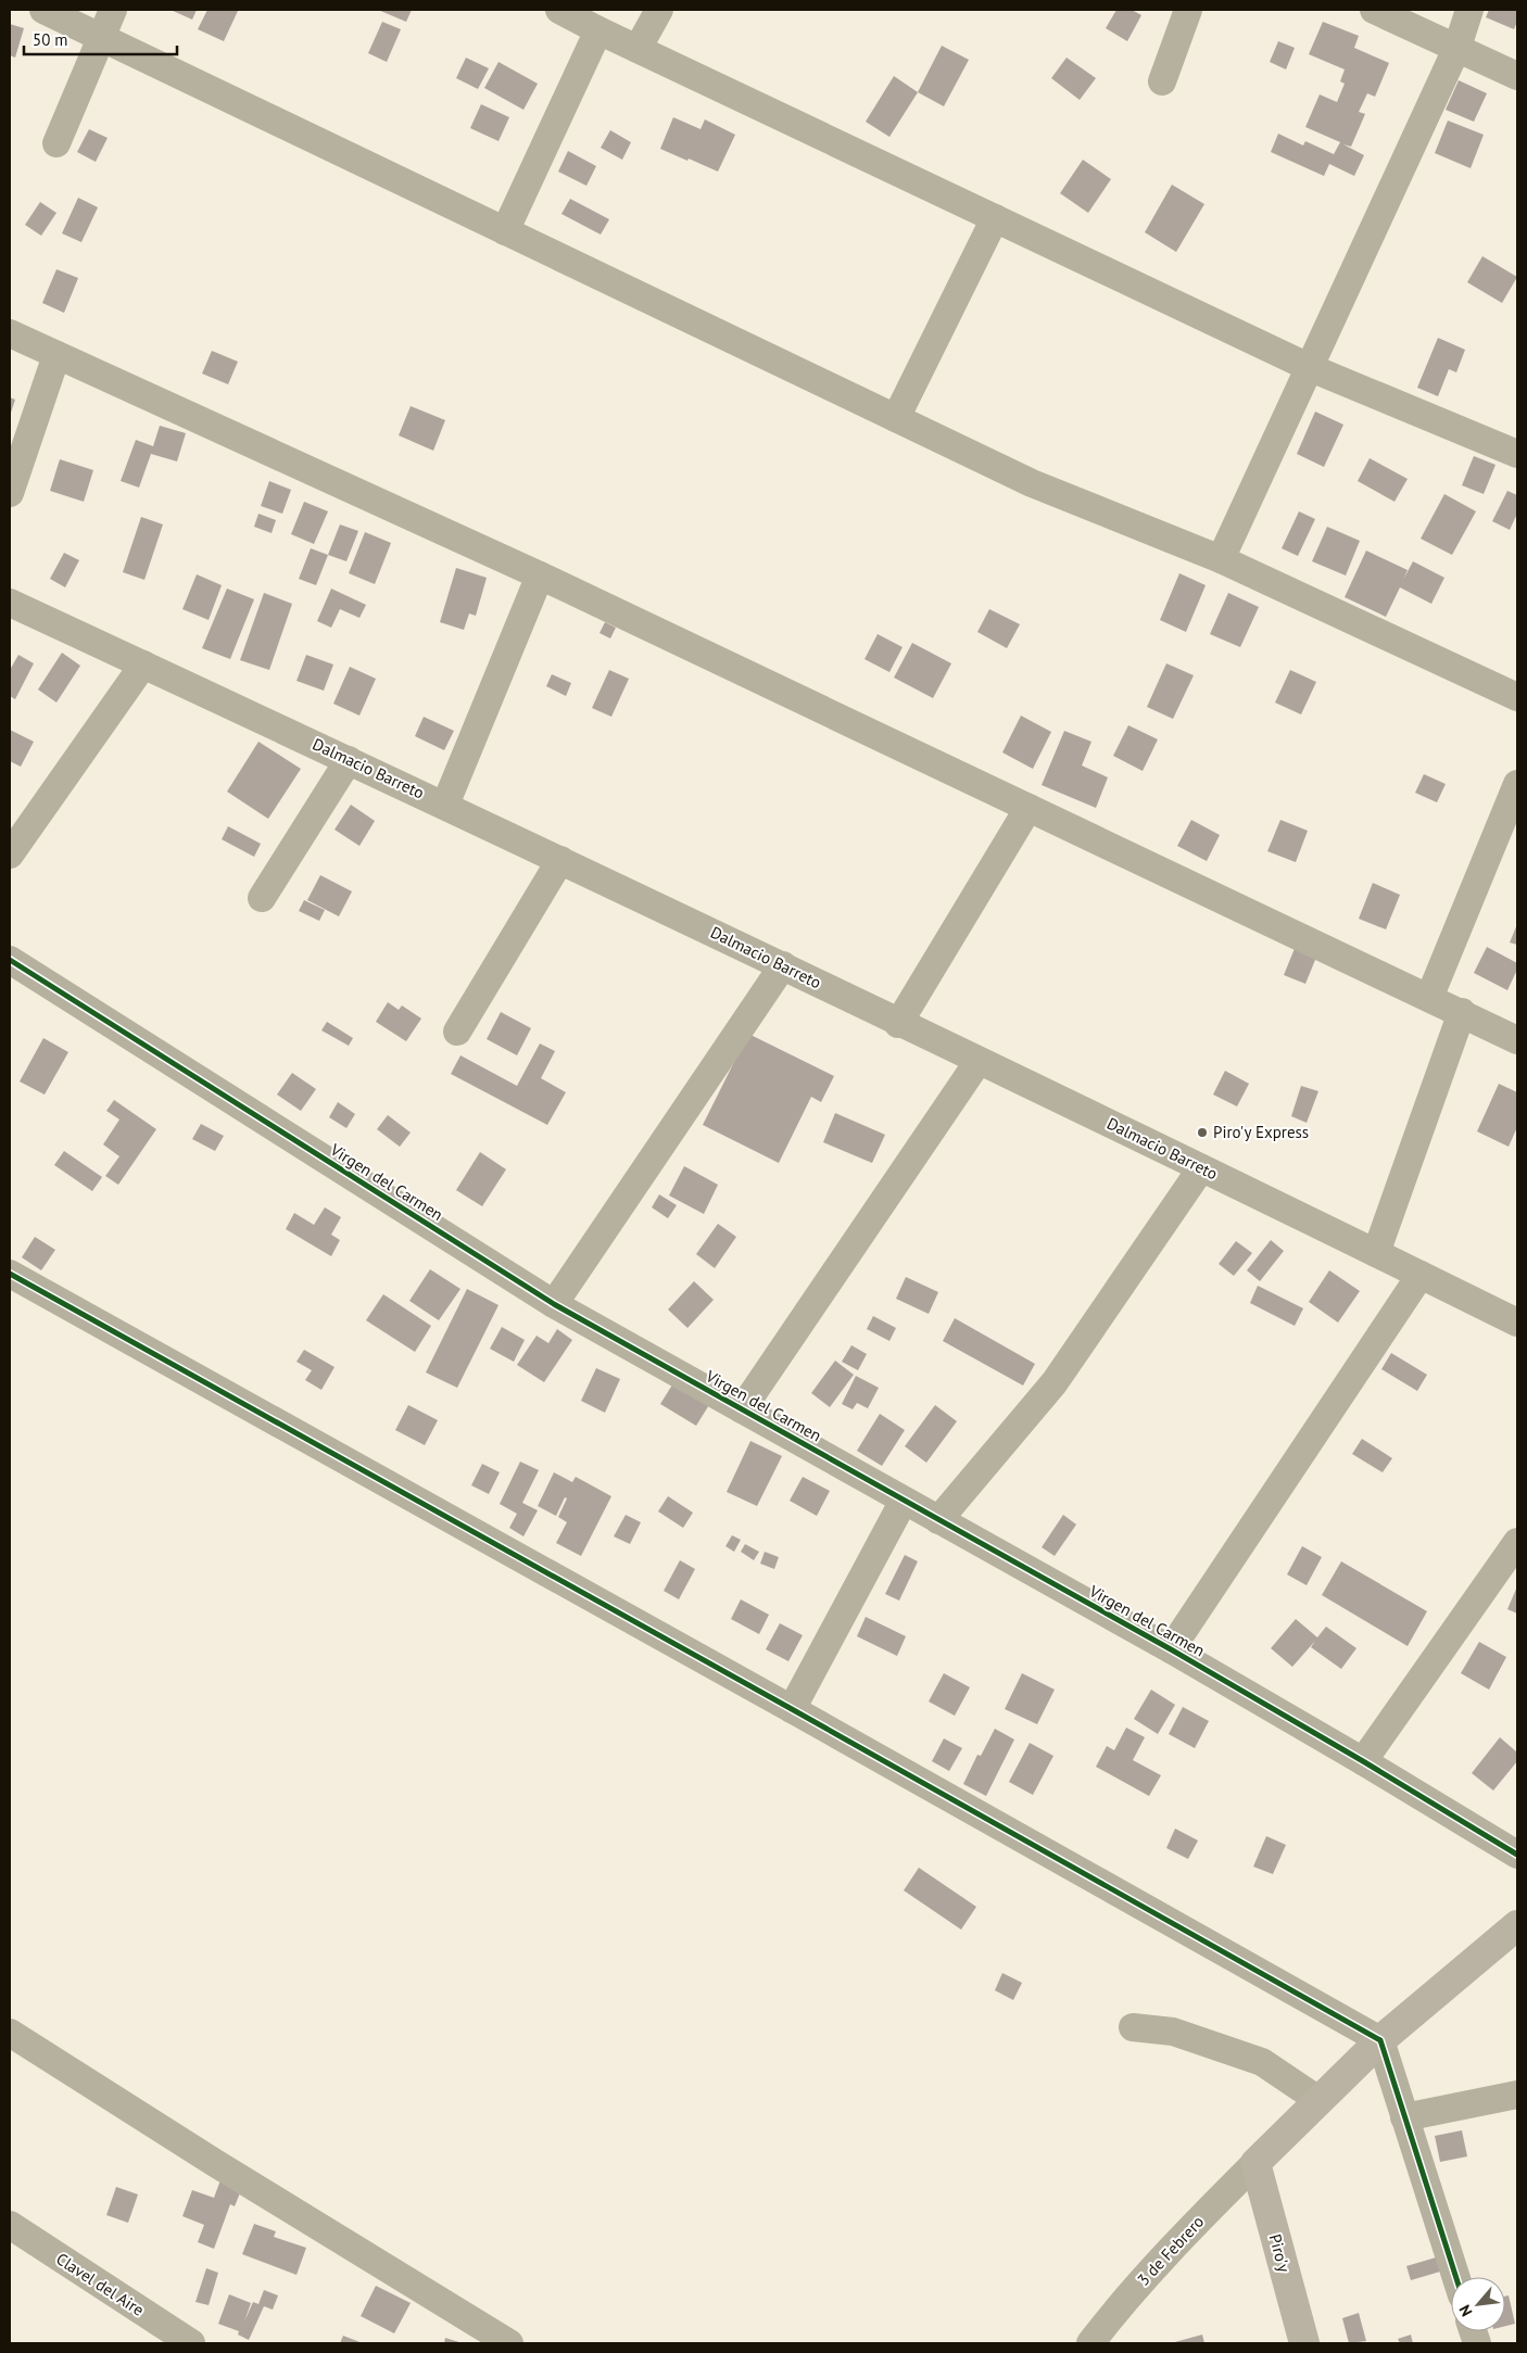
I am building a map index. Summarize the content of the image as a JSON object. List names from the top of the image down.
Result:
{
  "streets": {
    "main road": ["Piro'y"],
    "street": [
      "Dalmacio Barreto",
      "Virgen del Carmen",
      "3 de Febrero",
      "Clavel del Aire"
    ]
  },
  "crossings": [
    ["3 de Febrero", "Piro'y"]
  ],
  "places": ["Piro'y Express"],
  "scale_bar": "50 m",
  "north": "bottom left"
}
